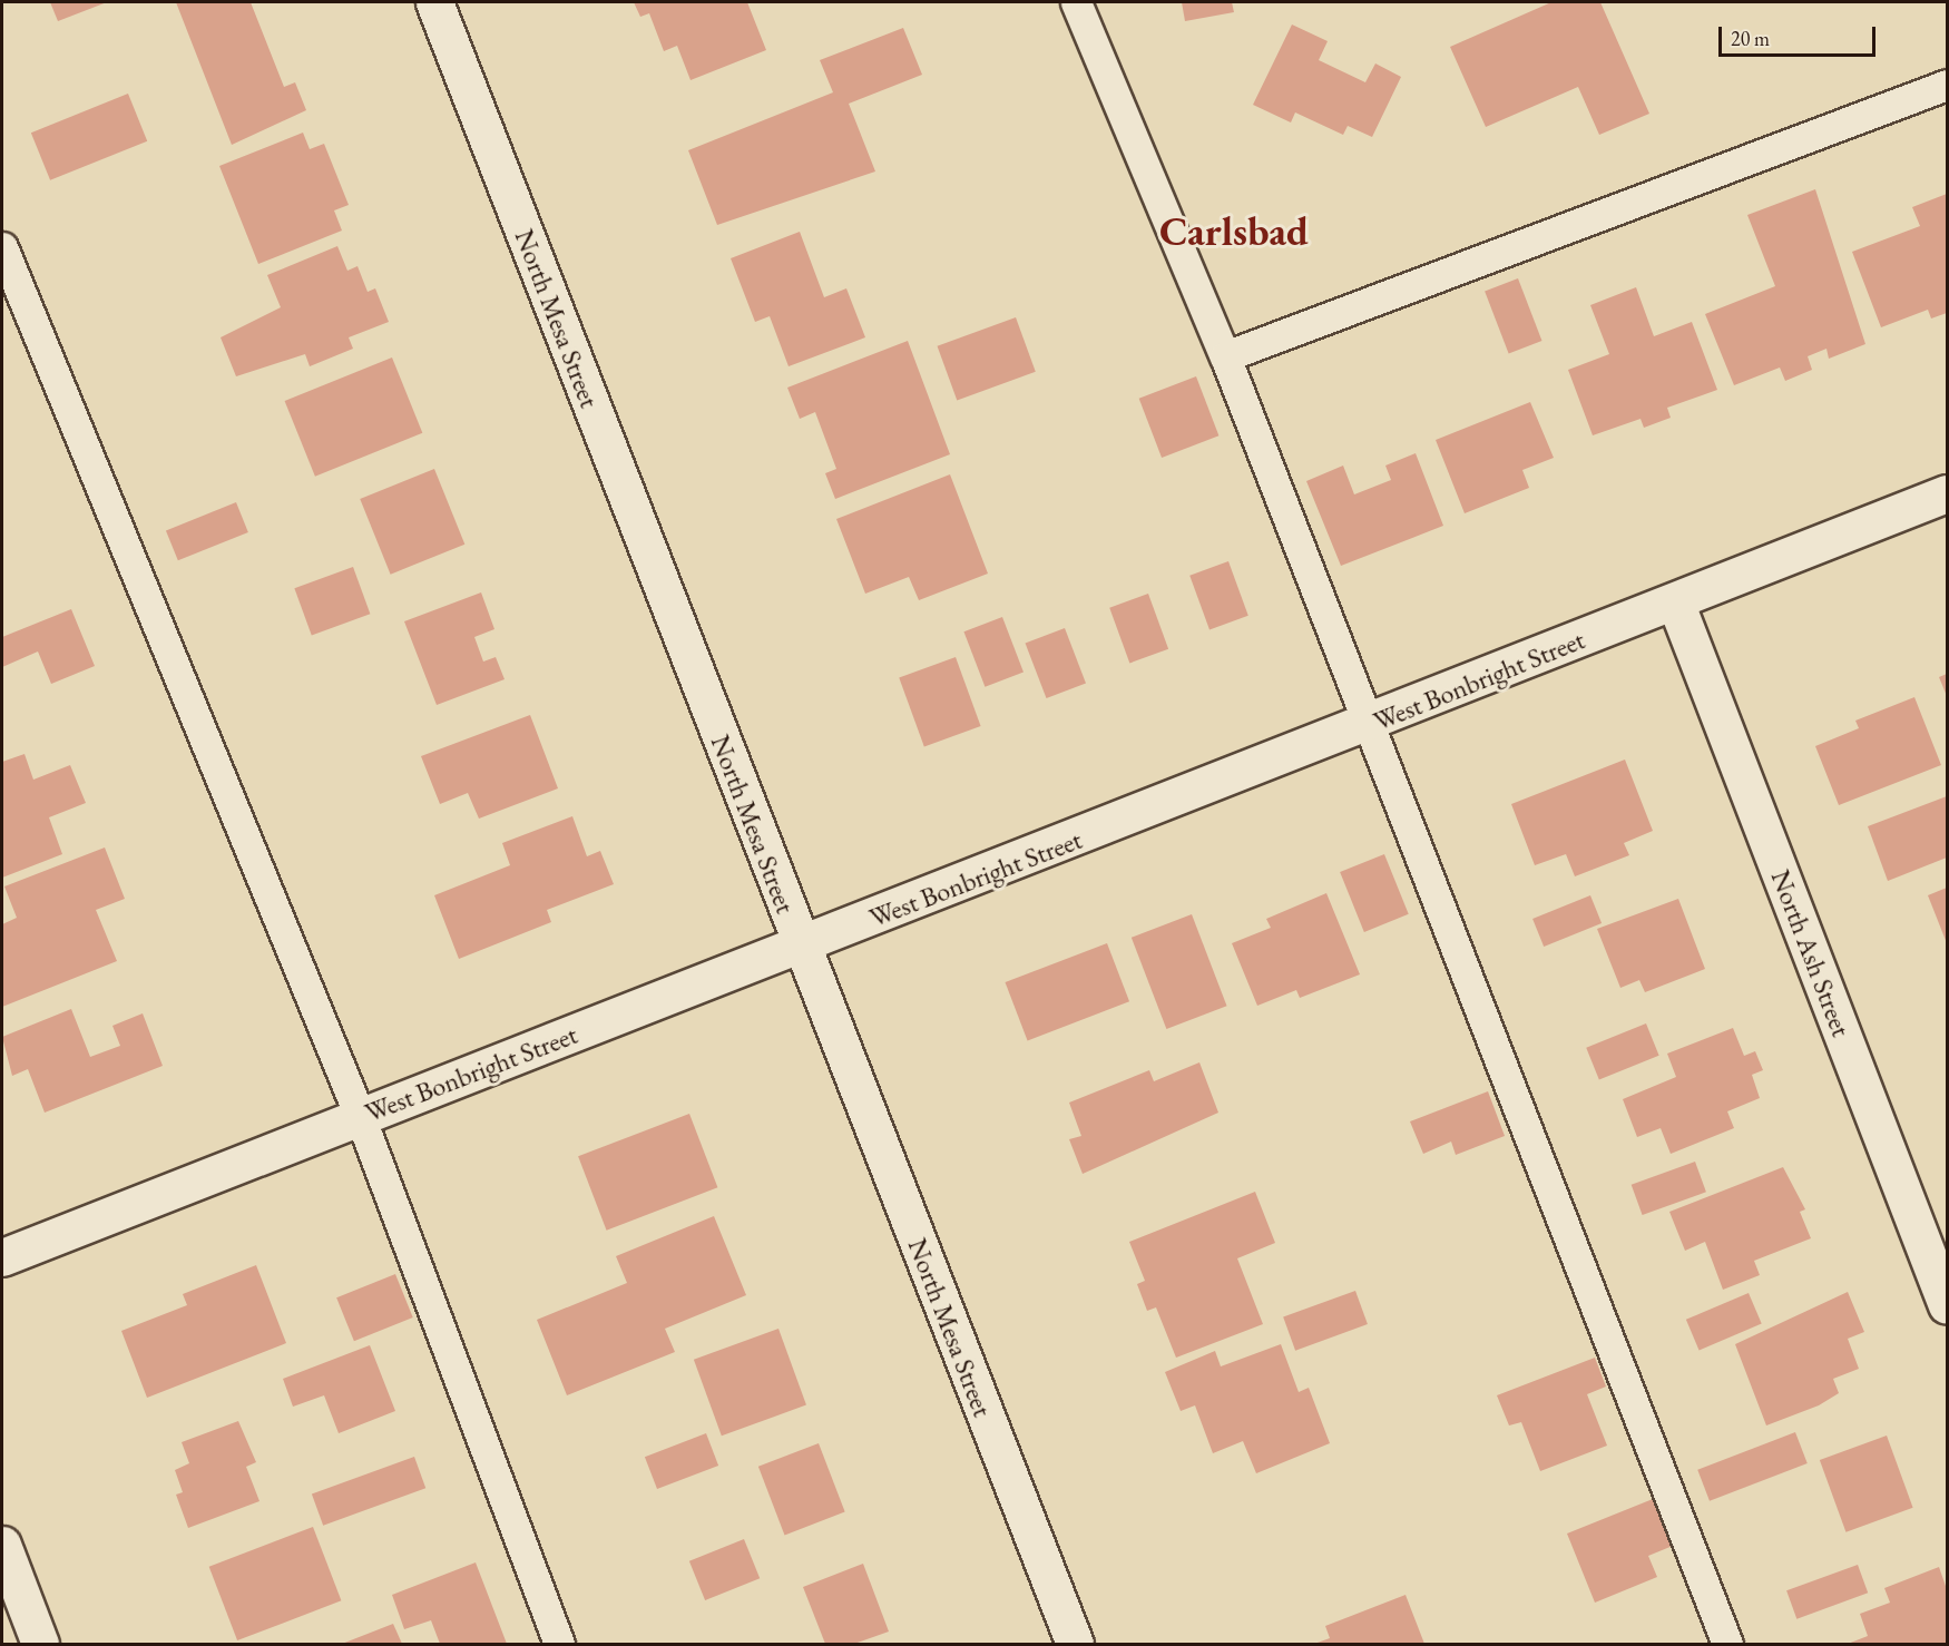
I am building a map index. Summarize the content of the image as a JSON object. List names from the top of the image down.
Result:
{
  "streets": {
    "street": ["North Mesa Street", "West Bonbright Street", "North Ash Street"]
  },
  "crossings": [
    ["North Mesa Street", "West Bonbright Street"],
    ["West Bonbright Street", "North Ash Street"]
  ],
  "districts": ["Carlsbad"],
  "scale_bar": "20 m"
}
